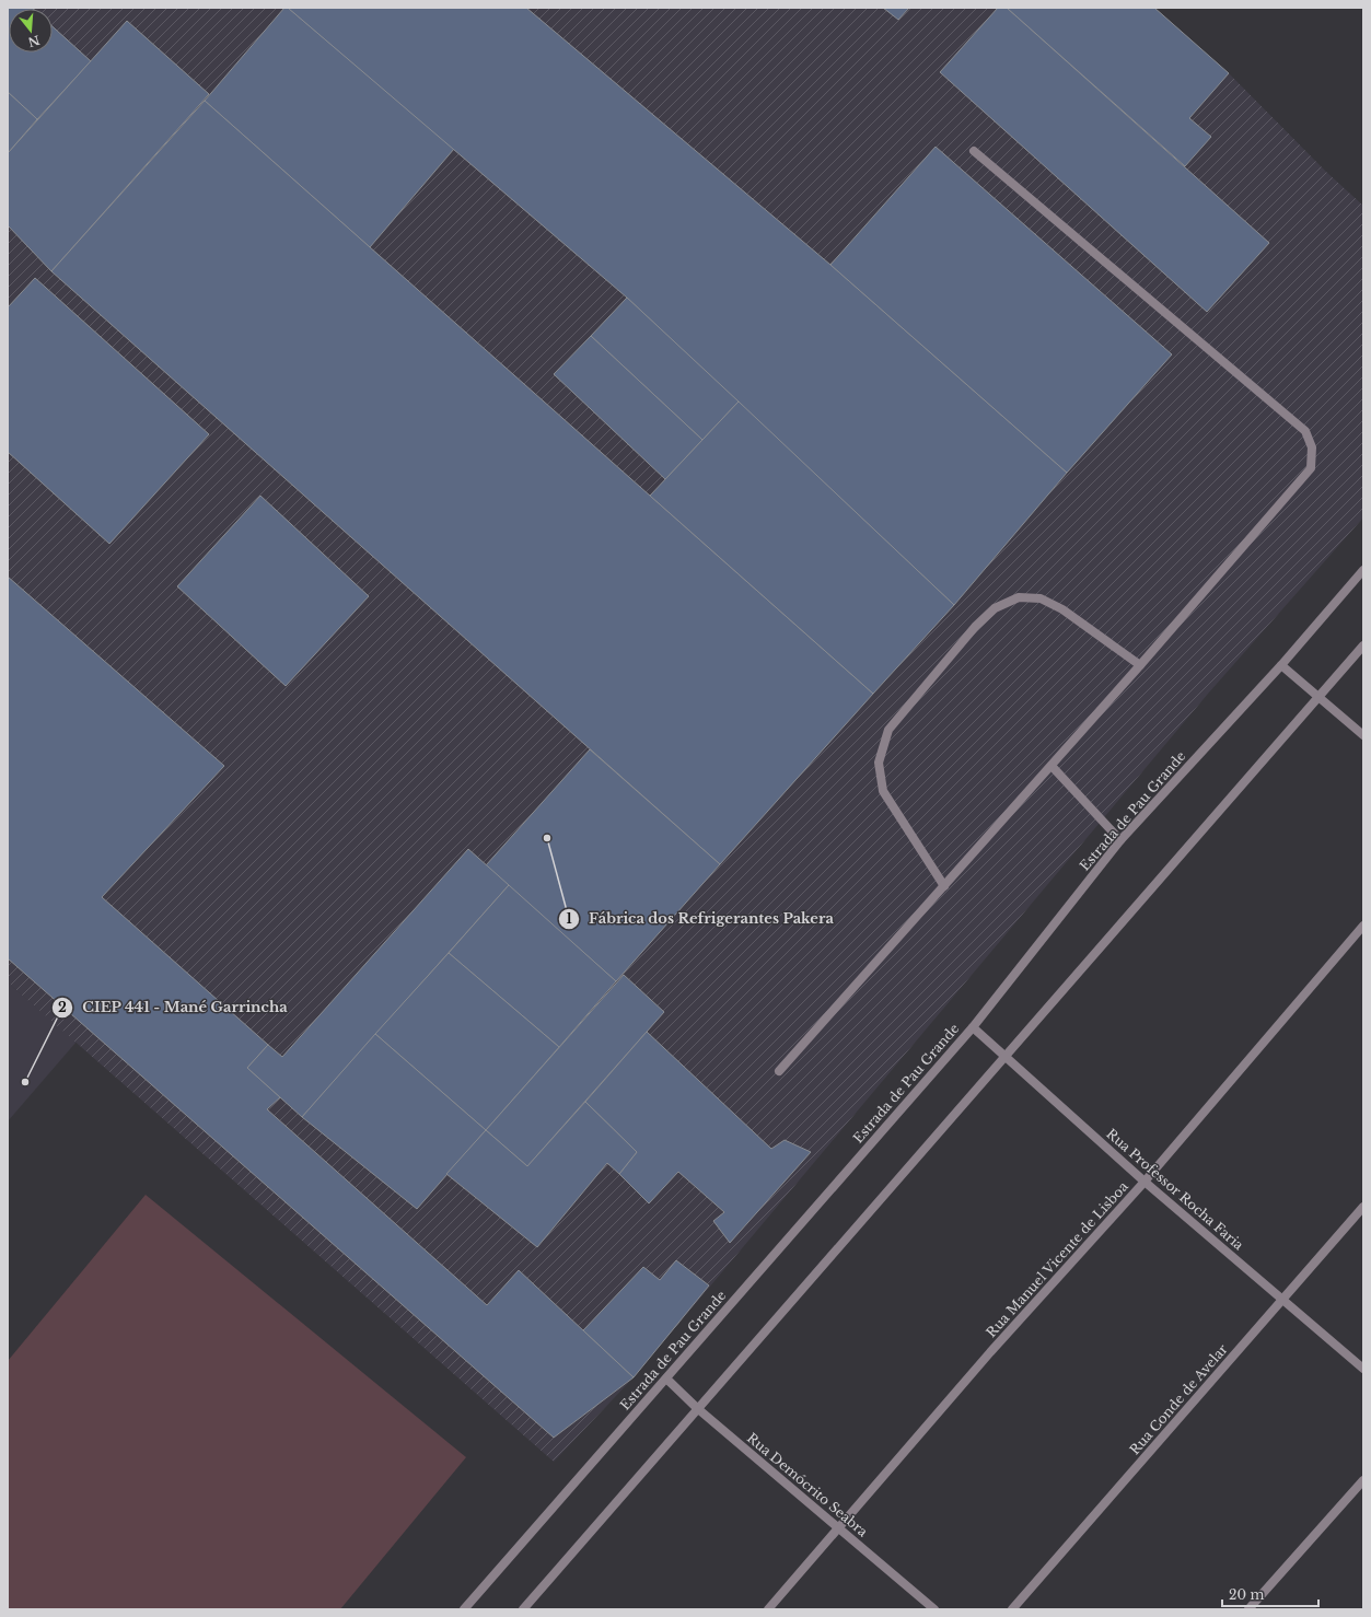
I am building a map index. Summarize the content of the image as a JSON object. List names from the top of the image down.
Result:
{
  "streets": {
    "street": [
      "Estrada de Pau Grande",
      "Rua Professor Rocha Faria",
      "Rua Manuel Vicente de Lisboa",
      "Rua Conde de Avelar",
      "Rua Demócrito Seabra"
    ]
  },
  "crossings": [
    ["Estrada de Pau Grande", "Rua Professor Rocha Faria"],
    ["Estrada de Pau Grande", "Rua Demócrito Seabra"],
    ["Rua Professor Rocha Faria", "Rua Manuel Vicente de Lisboa"],
    ["Rua Professor Rocha Faria", "Rua Conde de Avelar"],
    ["Rua Manuel Vicente de Lisboa", "Rua Demócrito Seabra"]
  ],
  "places": ["Fábrica dos Refrigerantes Pakera", "CIEP 441 - Mané Garrincha"],
  "scale_bar": "20 m",
  "north": "bottom"
}
